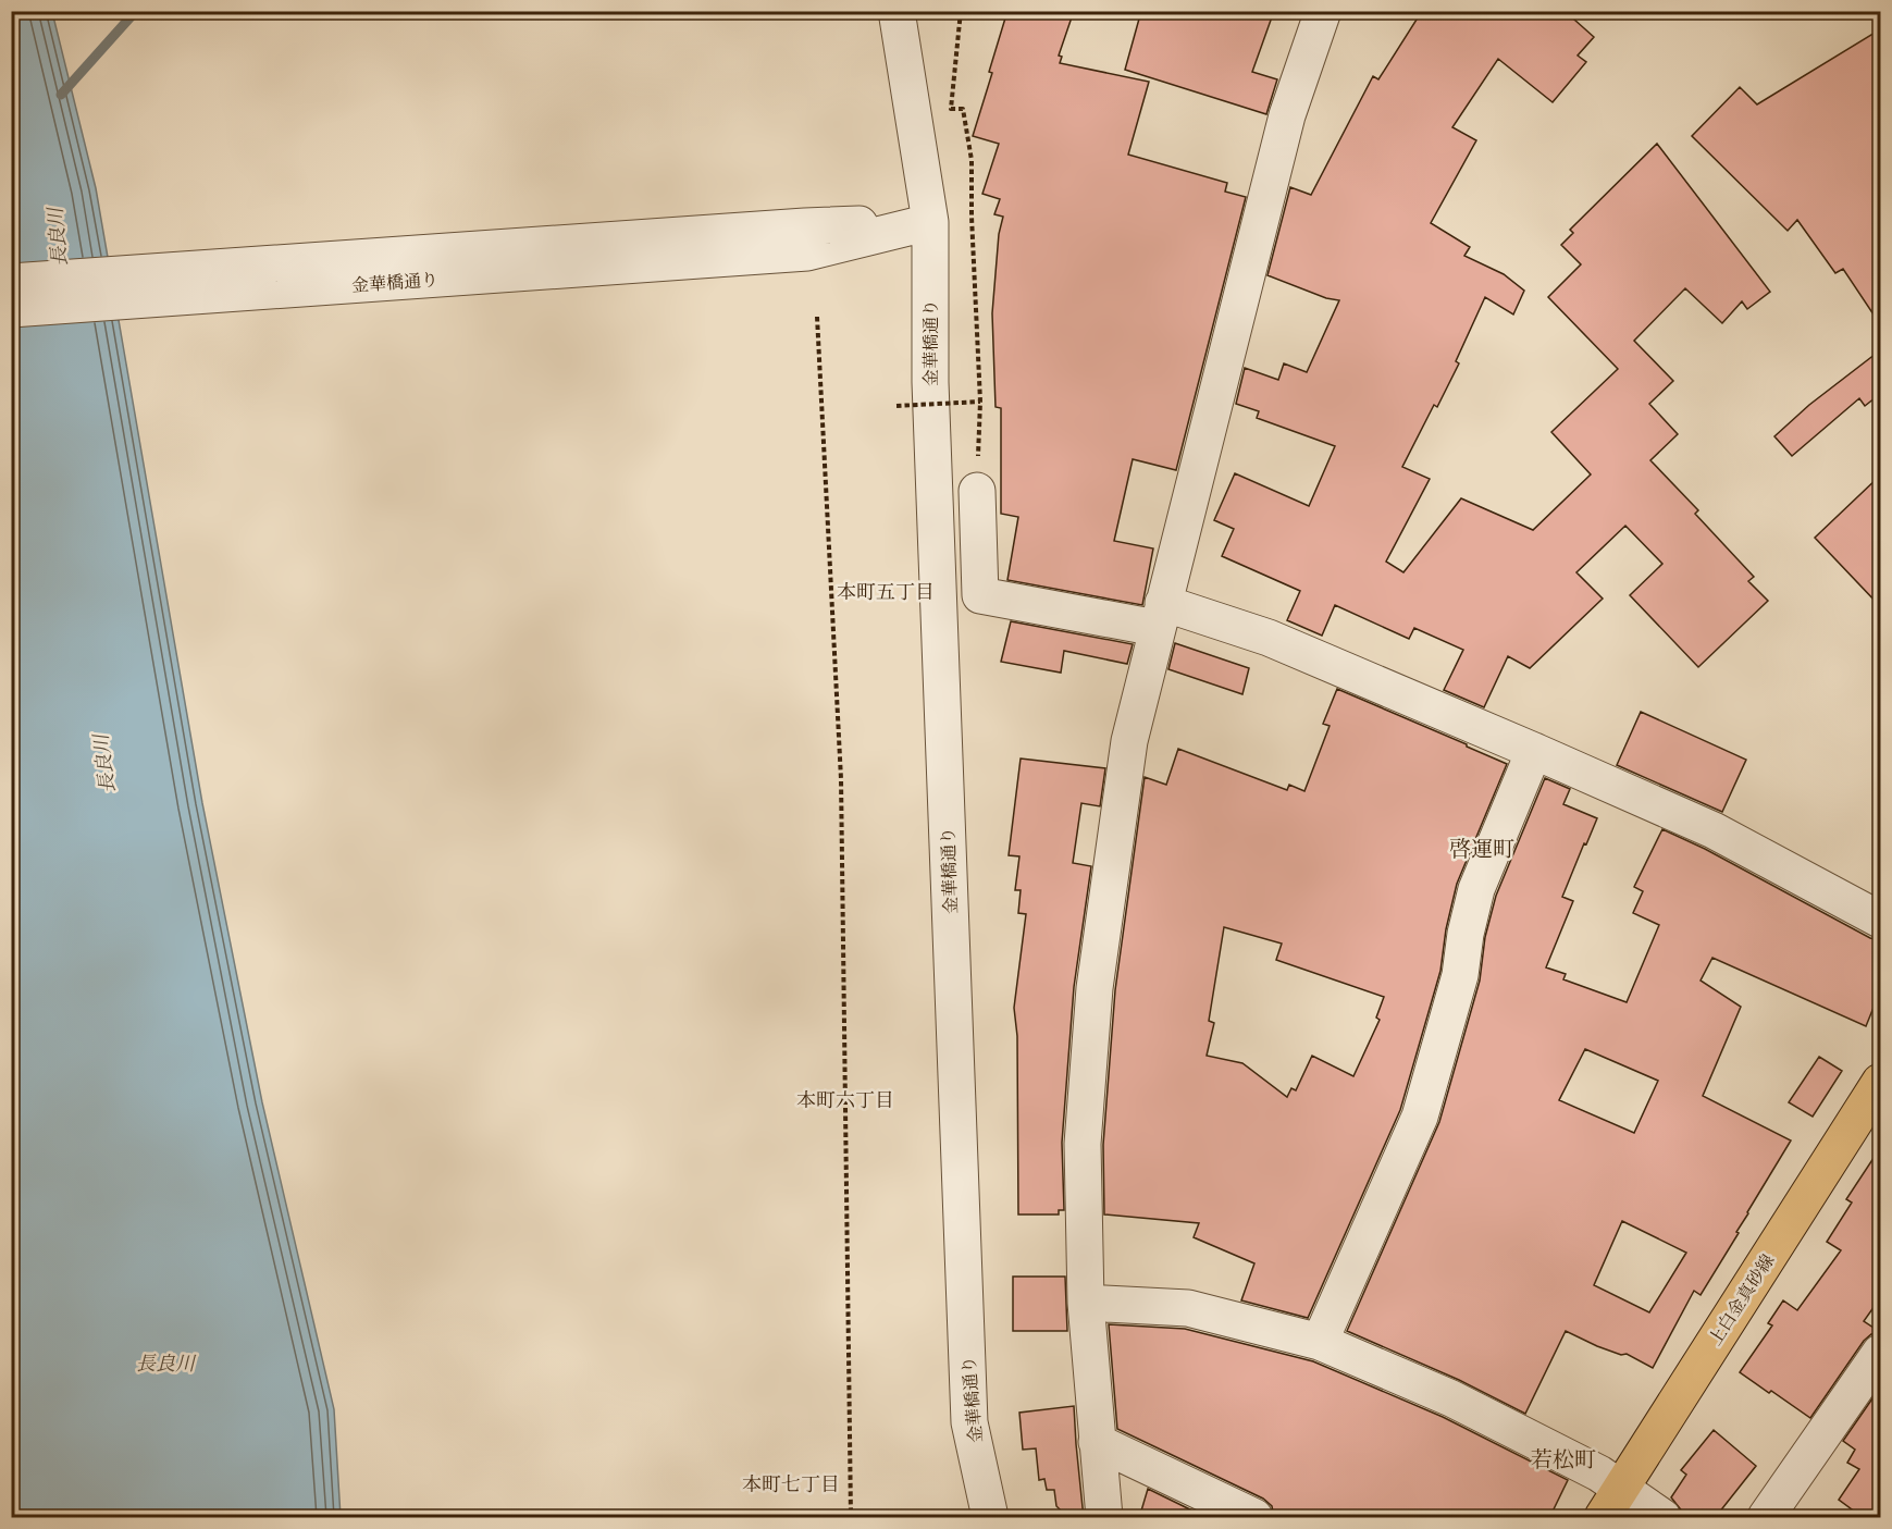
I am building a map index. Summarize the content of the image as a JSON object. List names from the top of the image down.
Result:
{
  "streets": {
    "main road": ["上白金真砂線"],
    "street": ["金華橋通り"]
  },
  "districts": [
    "本町五丁目",
    "啓運町",
    "本町六丁目",
    "若松町",
    "本町七丁目"
  ],
  "water": ["長良川"]
}
